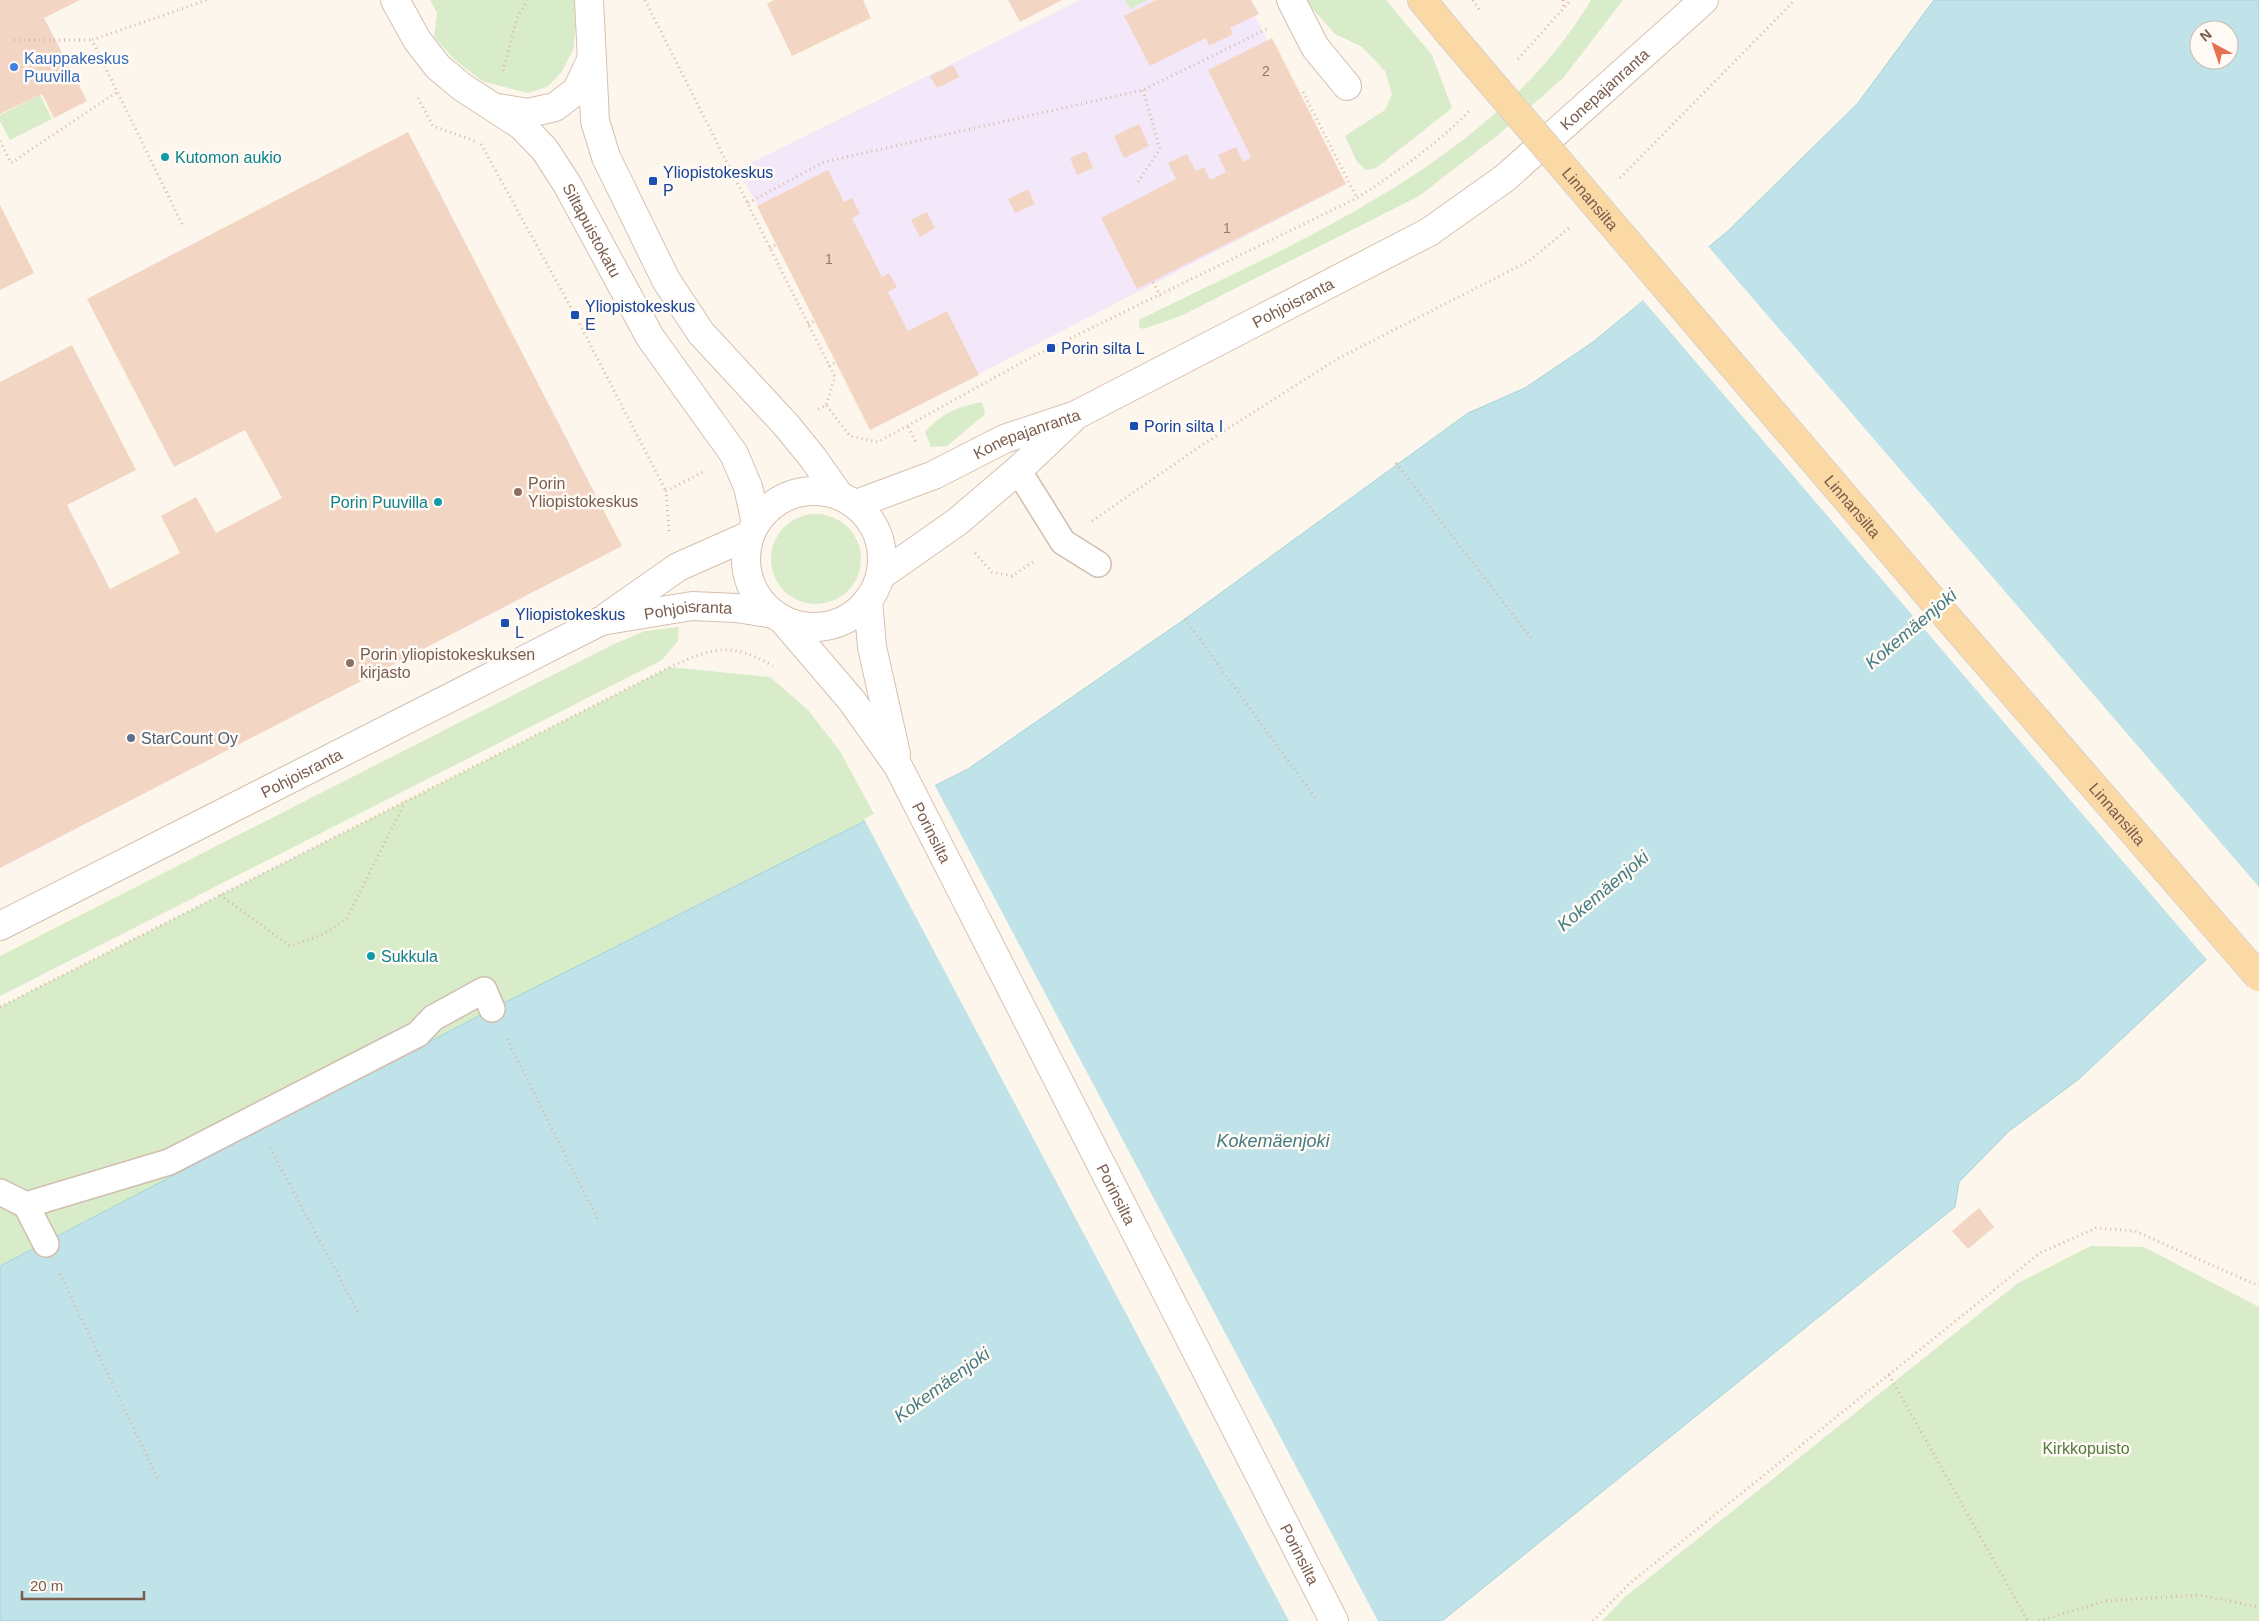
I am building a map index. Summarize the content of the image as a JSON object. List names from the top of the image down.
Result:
{
  "streets": {
    "main road": [
      "Konepajanranta",
      "Linnansilta",
      "Siltapuistokatu",
      "Pohjoisranta",
      "Porinsilta"
    ]
  },
  "crossings": [
    ["Konepajanranta", "Siltapuistokatu"],
    ["Konepajanranta", "Pohjoisranta"],
    ["Konepajanranta", "Porinsilta"],
    ["Siltapuistokatu", "Pohjoisranta"],
    ["Siltapuistokatu", "Porinsilta"],
    ["Pohjoisranta", "Porinsilta"]
  ],
  "water": ["Kokemäenjoki"],
  "parks": ["Kirkkopuisto"],
  "places": {
    "other": [
      "Kauppakeskus Puuvilla",
      "Kutomon aukio",
      "Porin Yliopistokeskus",
      "Porin Puuvilla",
      "Porin yliopistokeskuksen kirjasto",
      "StarCount Oy",
      "Sukkula"
    ],
    "transit": [
      "Yliopistokeskus P",
      "Yliopistokeskus E",
      "Porin silta L",
      "Porin silta I",
      "Yliopistokeskus L"
    ]
  },
  "house_numbers": ["2", "1", "1"],
  "scale_bar": "20 m",
  "north": "top left"
}
